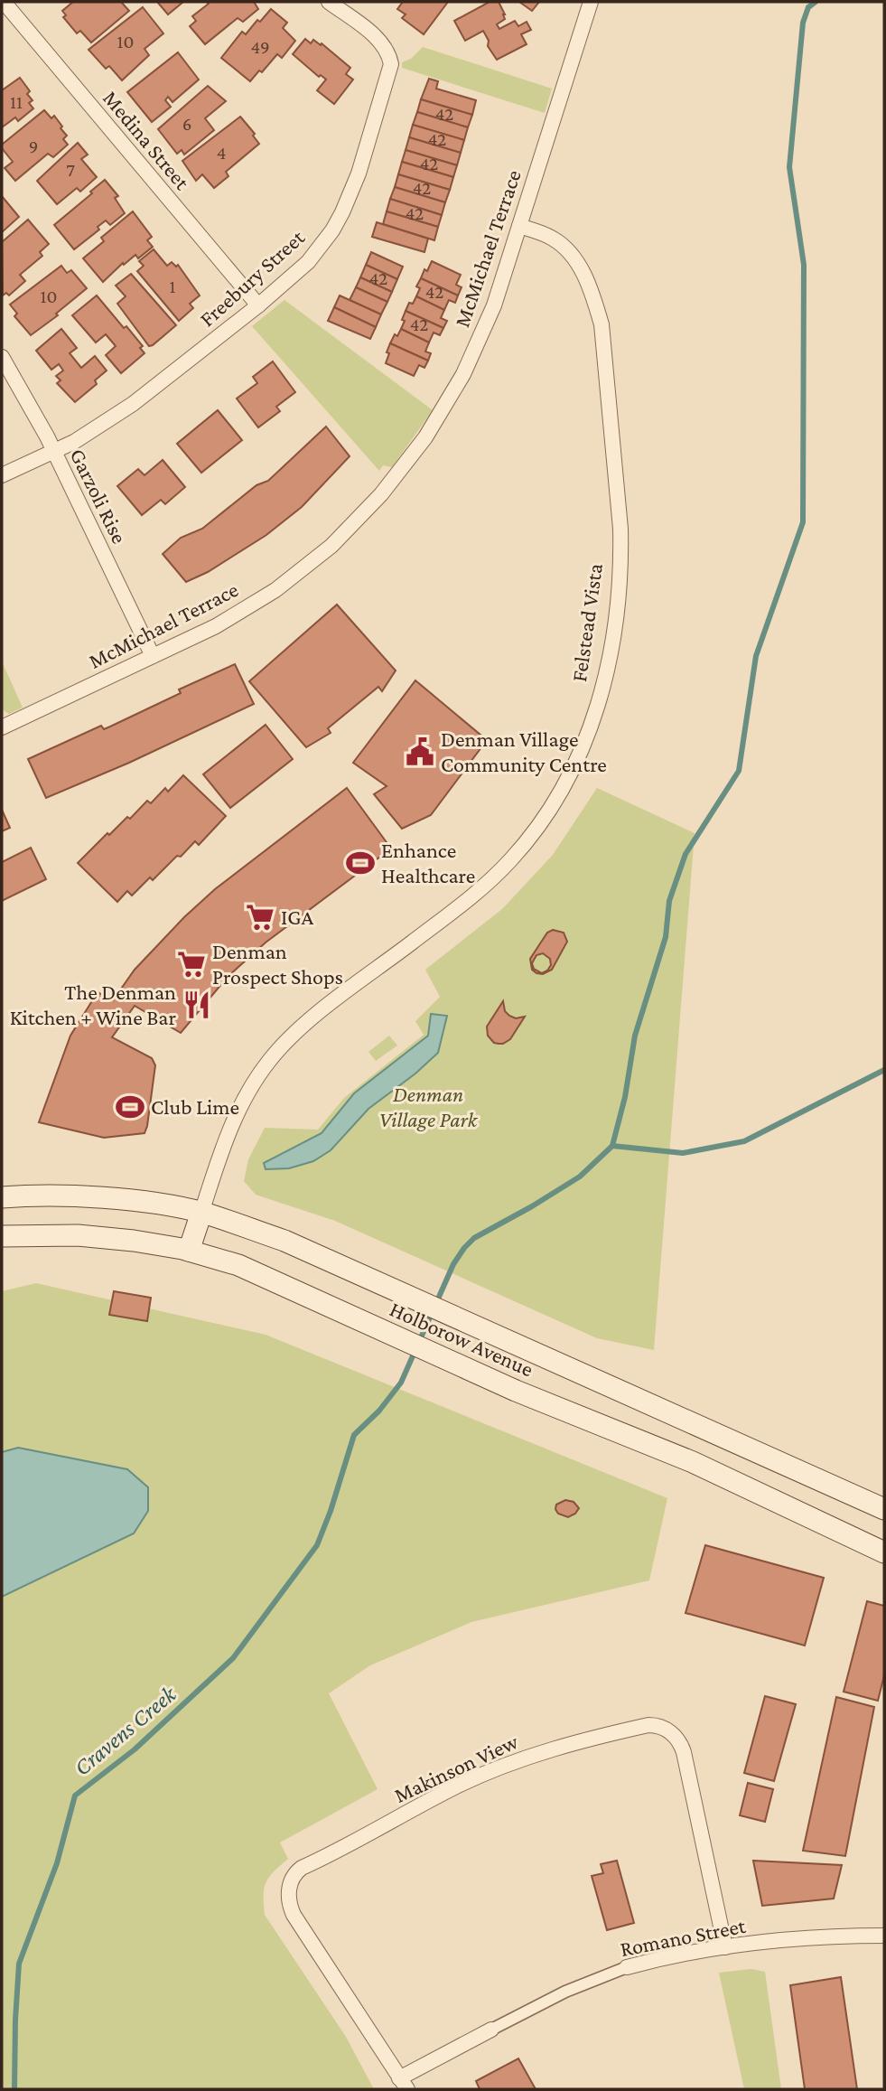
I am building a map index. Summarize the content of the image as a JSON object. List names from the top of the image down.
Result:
{
  "streets": {
    "main road": ["Felstead Vista", "Holborow Avenue"],
    "street": [
      "Medina Street",
      "McMichael Terrace",
      "Freebury Street",
      "Garzoli Rise",
      "Makinson View",
      "Romano Street"
    ]
  },
  "crossings": [
    ["Medina Street", "Freebury Street"],
    ["McMichael Terrace", "Garzoli Rise"],
    ["McMichael Terrace", "Felstead Vista"],
    ["Freebury Street", "Garzoli Rise"],
    ["Felstead Vista", "Holborow Avenue"],
    ["Makinson View", "Romano Street"]
  ],
  "water": ["Cravens Creek"],
  "parks": ["Denman Village Park"],
  "places": {
    "public building": ["Denman Village Community Centre"],
    "sports": ["Enhance Healthcare", "Club Lime"],
    "supermarket": ["IGA", "Denman Prospect Shops"],
    "restaurant": ["The Denman Kitchen + Wine Bar"]
  },
  "house_numbers": [
    "10",
    "49",
    "11",
    "42",
    "6",
    "42",
    "9",
    "4",
    "42",
    "7",
    "42",
    "42",
    "42",
    "1",
    "42",
    "10",
    "42"
  ]
}
